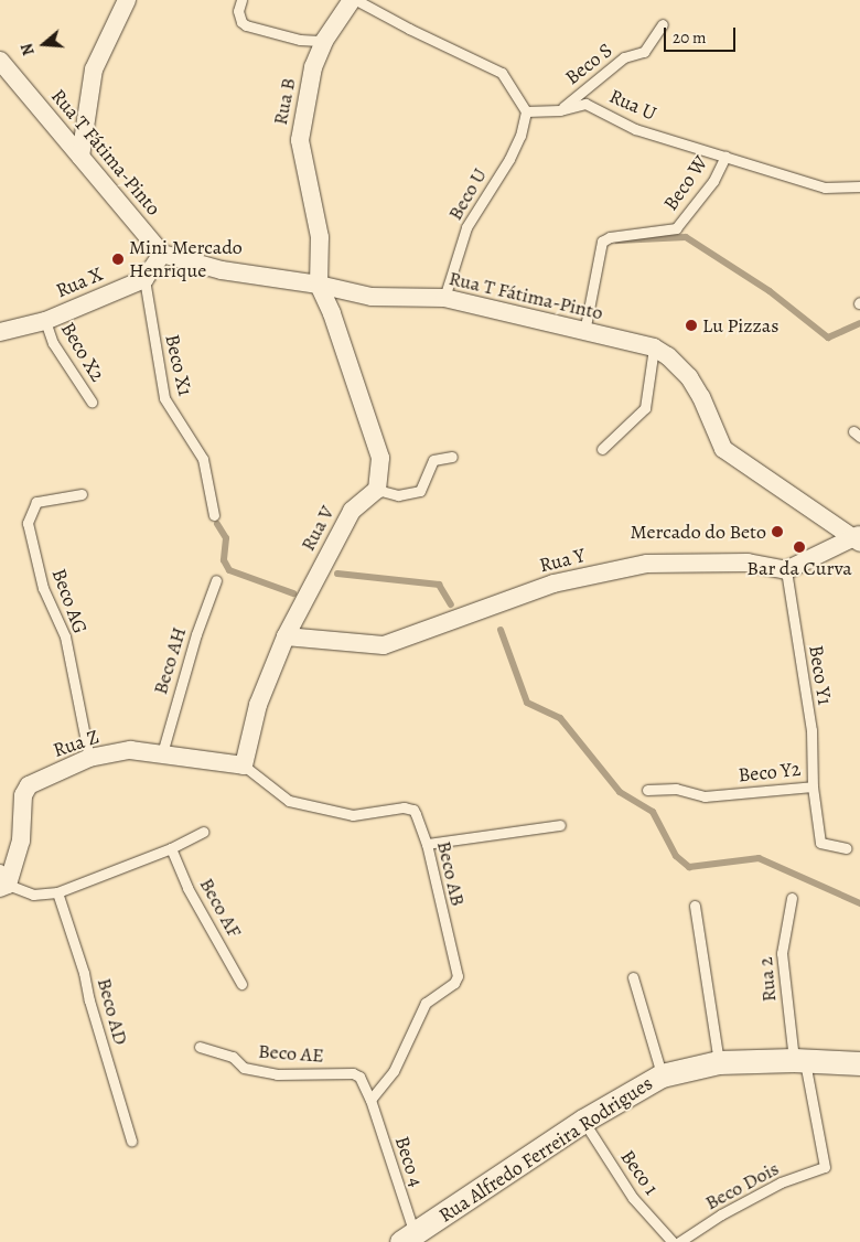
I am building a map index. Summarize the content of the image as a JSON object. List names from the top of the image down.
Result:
{
  "streets": {
    "street": [
      "Rua B",
      "Rua T Fátima-Pinto",
      "Rua X",
      "Rua V",
      "Rua Y",
      "Rua Z",
      "Rua Alfredo Ferreira Rodrigues"
    ],
    "lane": [
      "Beco S",
      "Rua U",
      "Beco W",
      "Beco U",
      "Beco X2",
      "Beco X1",
      "Beco AG",
      "Beco AH",
      "Beco Y1",
      "Beco Y2",
      "Beco AB",
      "Beco AF",
      "Rua 2",
      "Beco AD",
      "Beco AE",
      "Beco 4",
      "Beco 1",
      "Beco Dois"
    ]
  },
  "crossings": [
    ["Beco S", "Rua U"],
    ["Rua B", "Rua T Fátima-Pinto"],
    ["Rua U", "Beco W"],
    ["Rua U", "Beco U"],
    ["Rua T Fátima-Pinto", "Beco W"],
    ["Rua T Fátima-Pinto", "Beco U"],
    ["Rua X", "Beco X2"],
    ["Rua X", "Beco X1"],
    ["Rua V", "Rua Y"],
    ["Rua V", "Rua Z"],
    ["Rua V", "Beco AB"],
    ["Rua Y", "Beco Y1"],
    ["Beco AG", "Rua Z"],
    ["Beco AH", "Rua Z"],
    ["Beco Y1", "Beco Y2"],
    ["Rua Z", "Beco AB"],
    ["Beco AB", "Beco AE"],
    ["Beco AB", "Beco 4"],
    ["Rua 2", "Rua Alfredo Ferreira Rodrigues"],
    ["Rua 2", "Beco Dois"],
    ["Beco AE", "Beco 4"],
    ["Rua Alfredo Ferreira Rodrigues", "Beco 4"],
    ["Rua Alfredo Ferreira Rodrigues", "Beco 1"]
  ],
  "places": [
    "Mini Mercado Henrique",
    "Lu Pizzas",
    "Mercado do Beto",
    "Bar da Curva"
  ],
  "scale_bar": "20 m",
  "north": "left"
}
